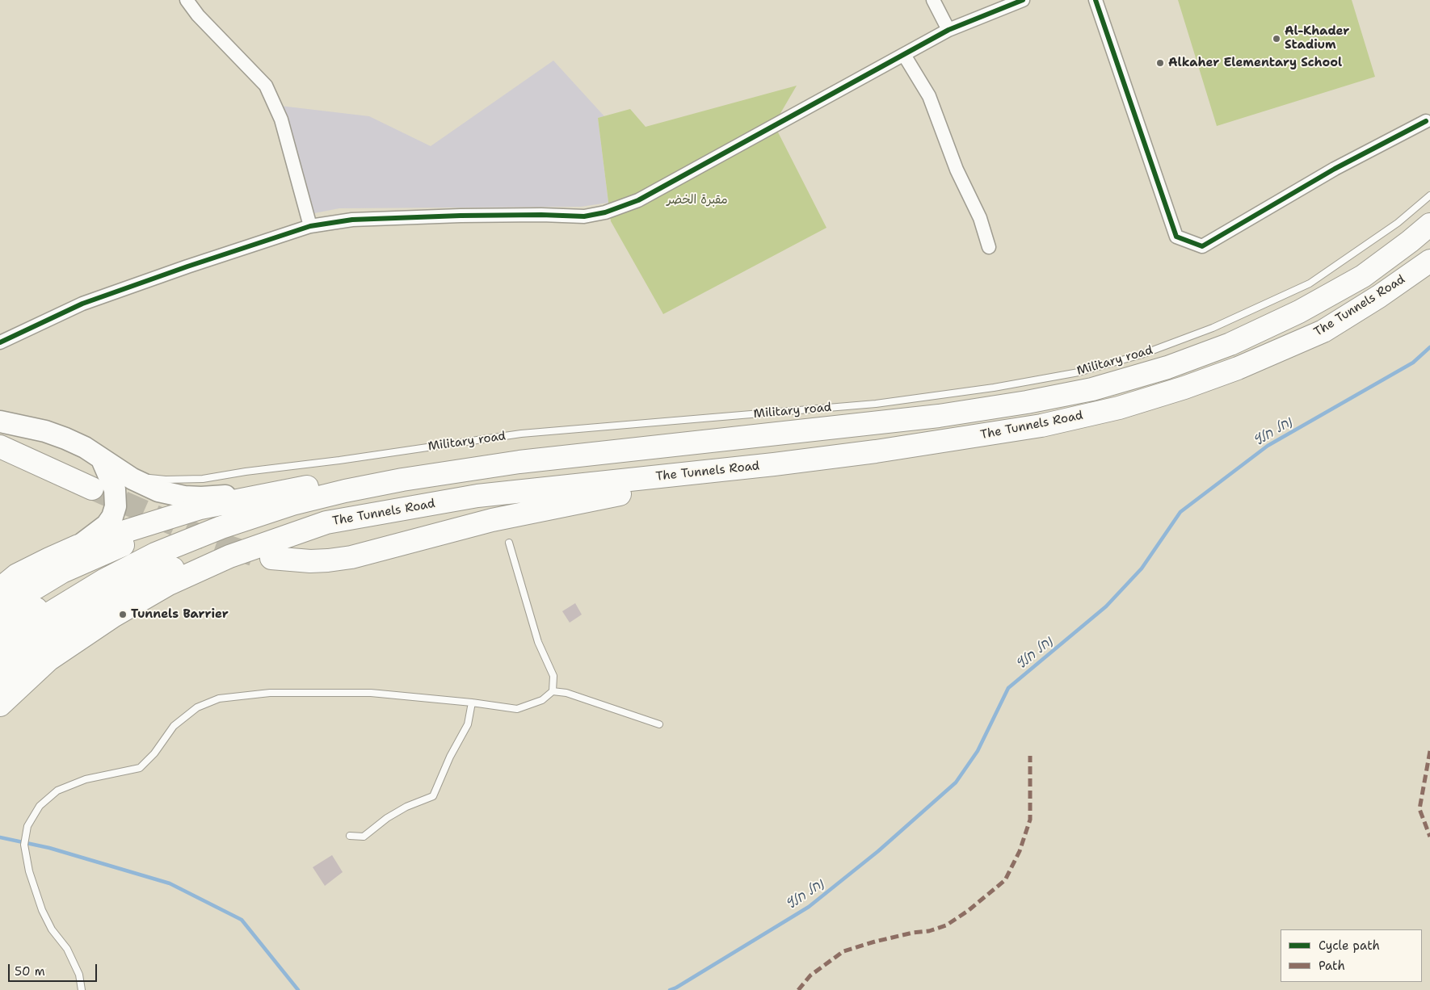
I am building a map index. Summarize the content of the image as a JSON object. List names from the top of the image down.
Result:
{
  "streets": {
    "highway": ["The Tunnels Road"],
    "lane": ["Military road"]
  },
  "water": ["נחל חלץ"],
  "parks": ["مقبرة الخضر"],
  "places": ["Al-Khader Stadium", "Alkaher Elementary School", "Tunnels Barrier"],
  "legend": ["Cycle path", "Path"],
  "scale_bar": "50 m"
}
